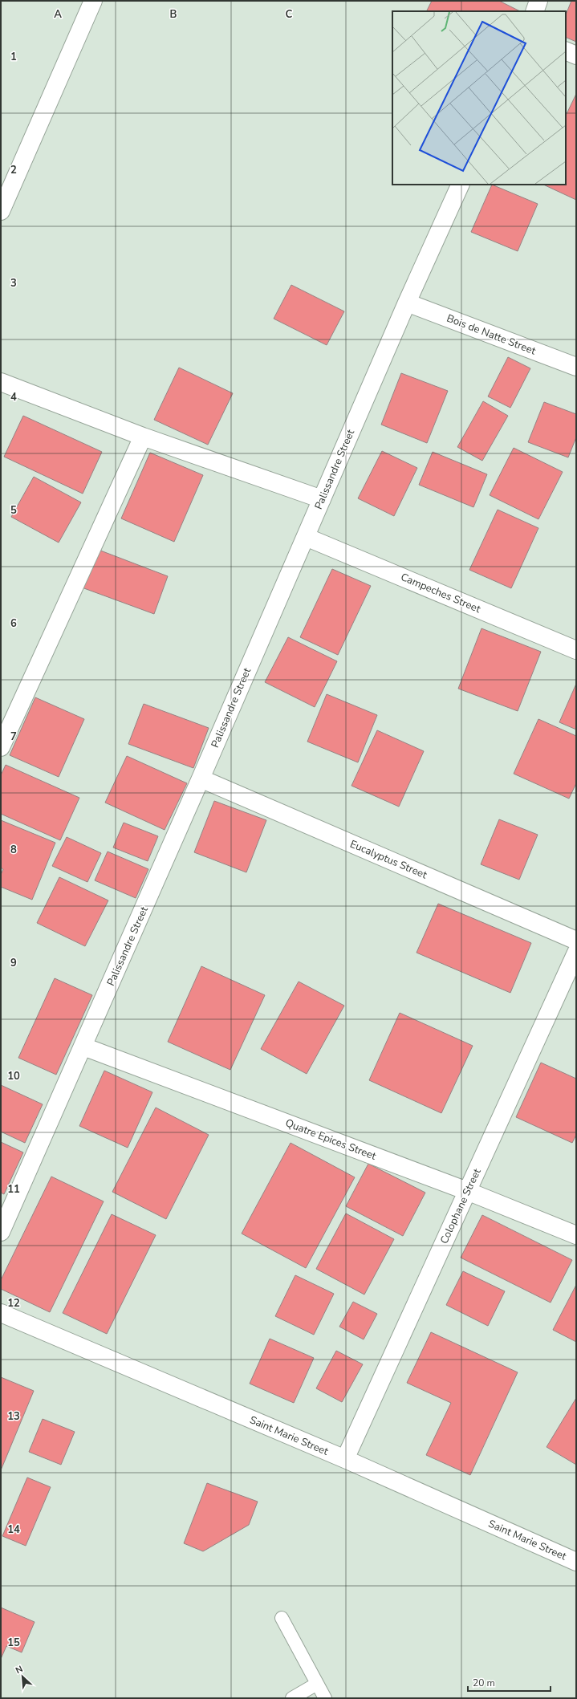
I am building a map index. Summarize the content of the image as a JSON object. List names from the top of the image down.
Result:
{
  "streets": {
    "street": [
      "Bois de Natte Street",
      "Palissandre Street",
      "Campeches Street",
      "Eucalyptus Street",
      "Quatre Epices Street",
      "Colophane Street",
      "Saint Marie Street"
    ]
  },
  "crossings": [
    ["Bois de Natte Street", "Palissandre Street"],
    ["Palissandre Street", "Campeches Street"],
    ["Palissandre Street", "Eucalyptus Street"],
    ["Palissandre Street", "Quatre Epices Street"],
    ["Quatre Epices Street", "Colophane Street"],
    ["Colophane Street", "Saint Marie Street"]
  ],
  "scale_bar": "20 m",
  "north": "top left",
  "grid": {
    "columns": ["A", "B", "C"],
    "rows": [
      "1",
      "2",
      "3",
      "4",
      "5",
      "6",
      "7",
      "8",
      "9",
      "10",
      "11",
      "12",
      "13",
      "14",
      "15"
    ]
  }
}
